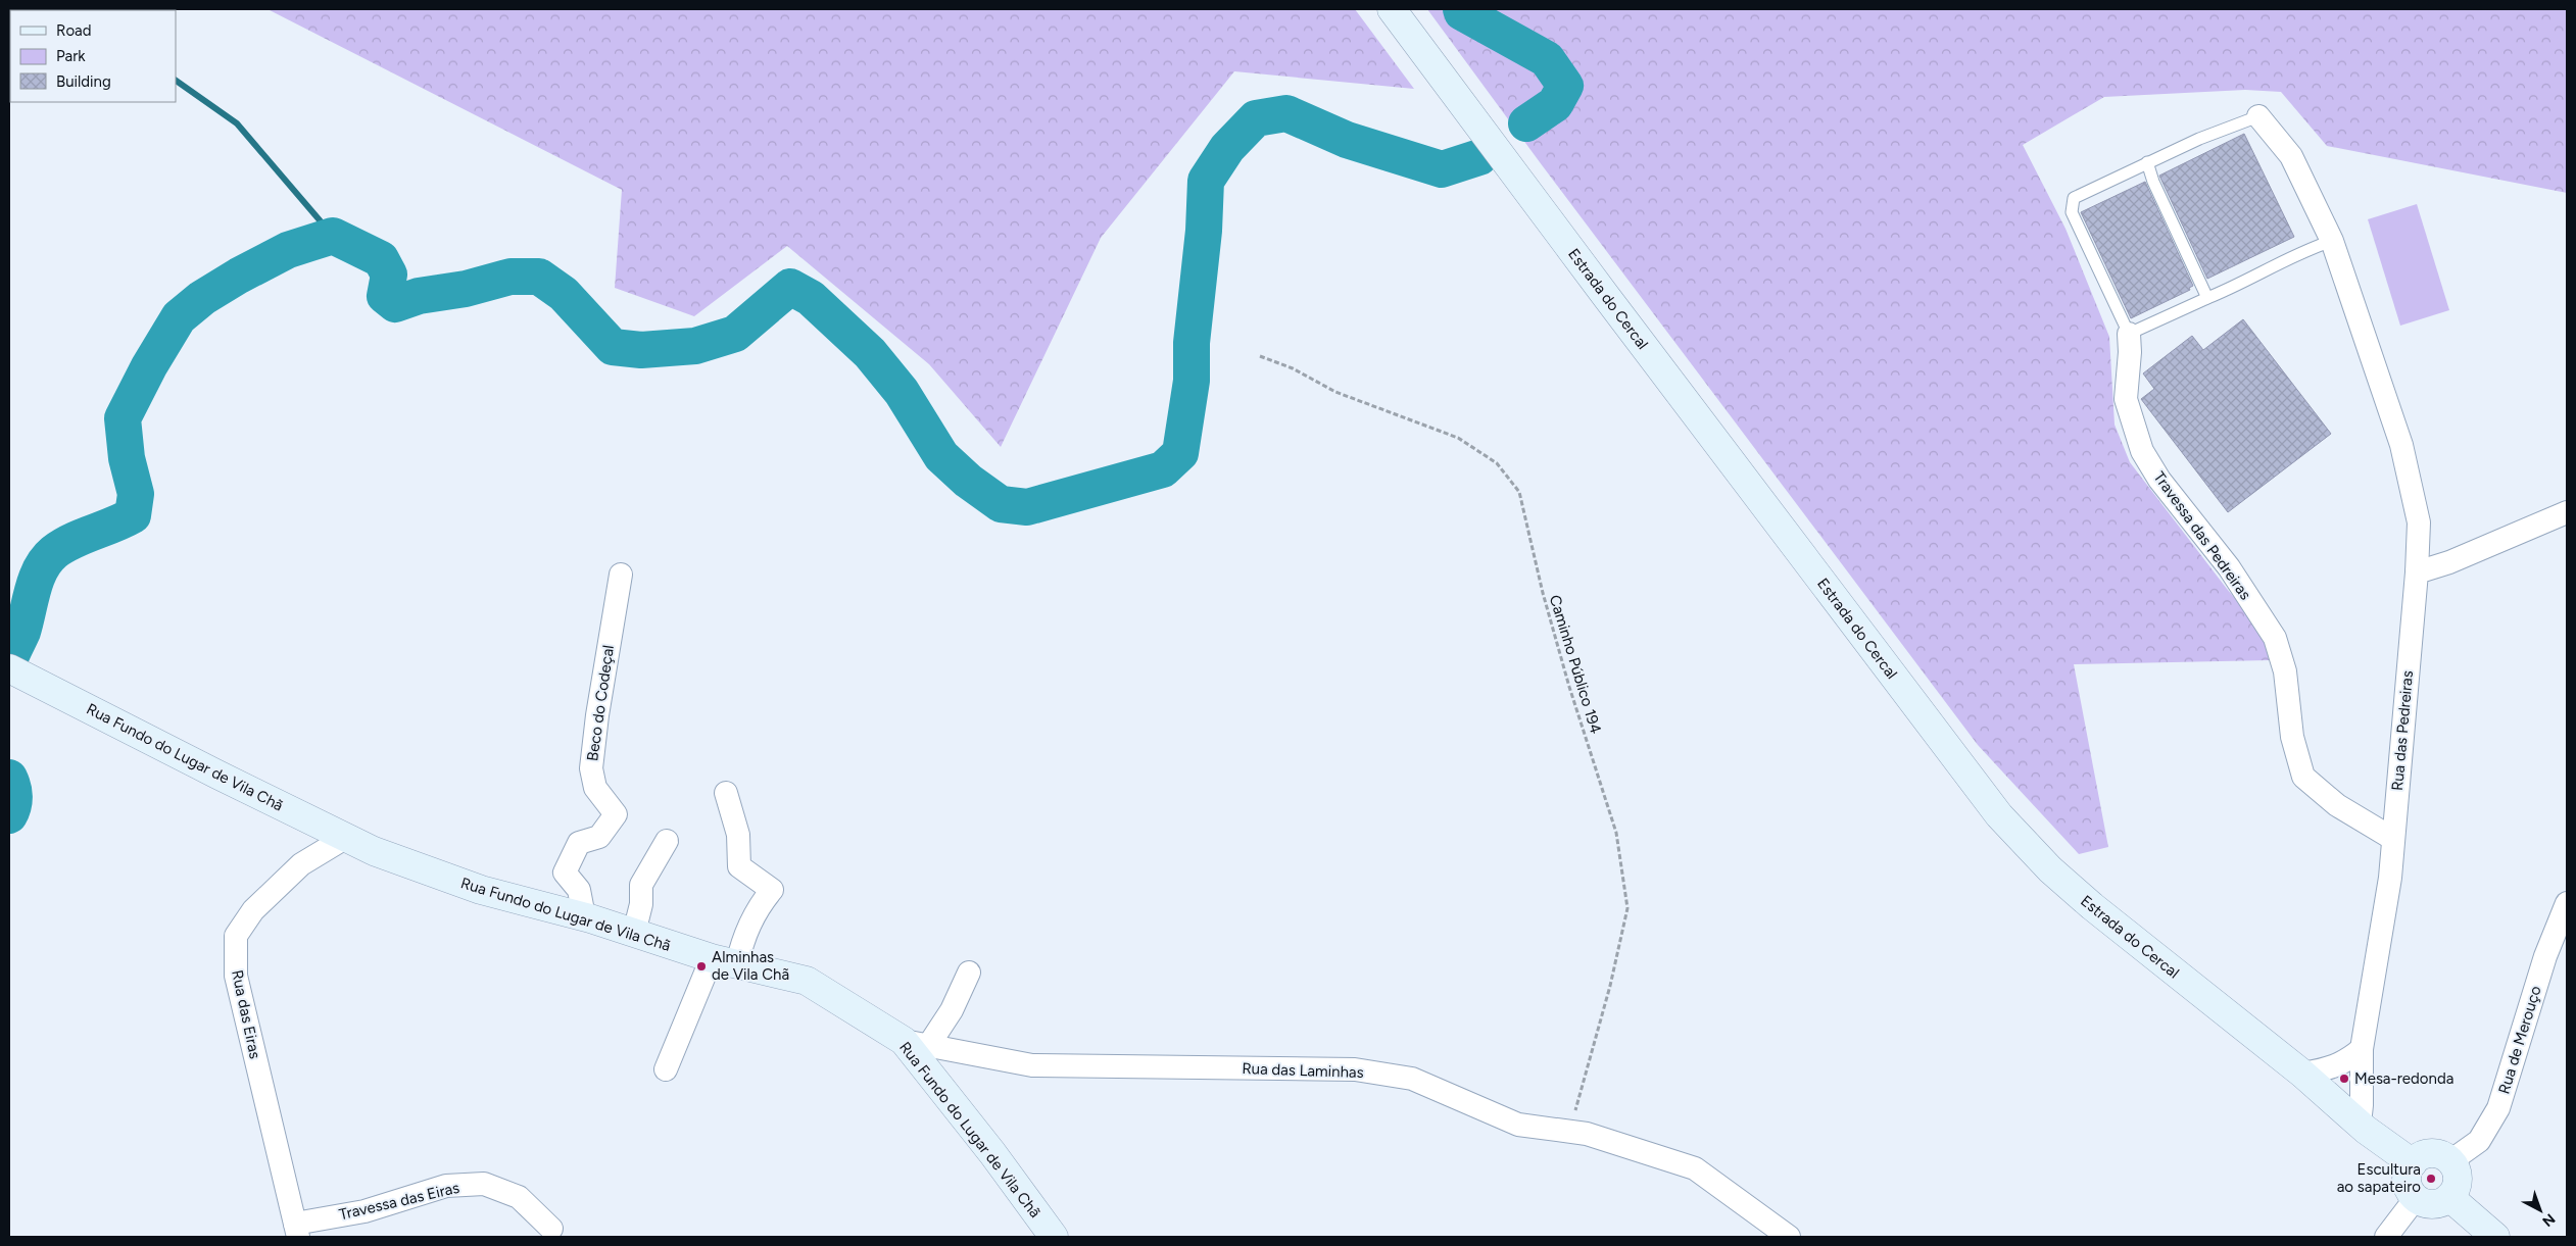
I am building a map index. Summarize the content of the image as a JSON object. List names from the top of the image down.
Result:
{
  "streets": {
    "street": [
      "Estrada do Cercal",
      "Travessa das Pedreiras",
      "Beco do Codeçal",
      "Rua das Pedreiras",
      "Rua Fundo do Lugar de Vila Chã",
      "Rua das Eiras",
      "Rua de Merouço",
      "Rua das Laminhas",
      "Travessa das Eiras"
    ],
    "path": ["Caminho Público 194"]
  },
  "crossings": [
    ["Estrada do Cercal", "Rua das Pedreiras"],
    ["Estrada do Cercal", "Rua de Merouço"],
    ["Travessa das Pedreiras", "Rua das Pedreiras"],
    ["Caminho Público 194", "Rua das Laminhas"],
    ["Beco do Codeçal", "Rua Fundo do Lugar de Vila Chã"],
    ["Rua Fundo do Lugar de Vila Chã", "Rua das Eiras"],
    ["Rua Fundo do Lugar de Vila Chã", "Rua das Laminhas"],
    ["Rua das Eiras", "Travessa das Eiras"]
  ],
  "places": ["Alminhas de Vila Chã", "Mesa-redonda", "Escultura ao sapateiro"],
  "legend": ["Road", "Park", "Building"],
  "north": "bottom right"
}
